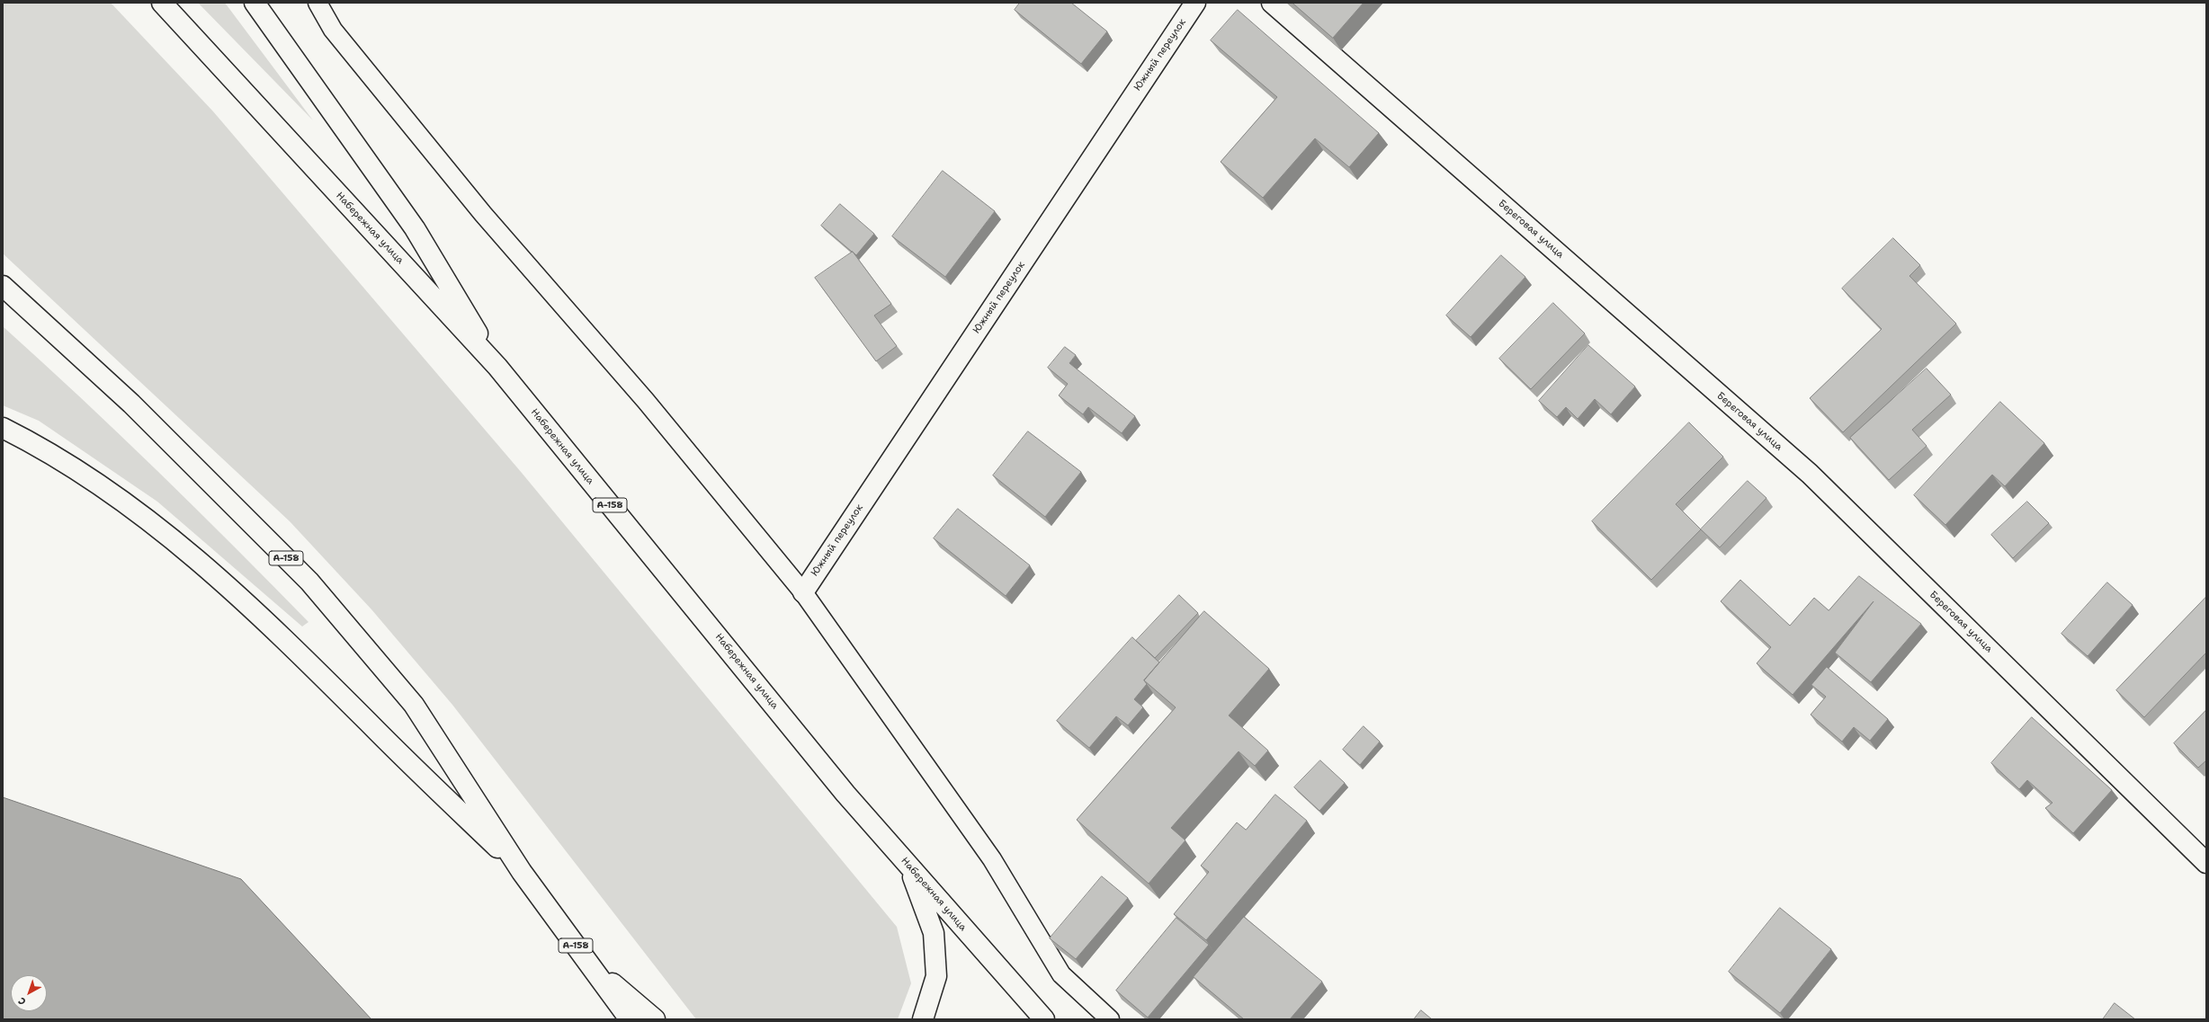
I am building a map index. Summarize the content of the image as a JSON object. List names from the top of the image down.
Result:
{
  "streets": {
    "main road": [
      "Южный переулок",
      "Набережная улица",
      "Береговая улица",
      "А-158"
    ]
  },
  "north": "bottom left"
}
